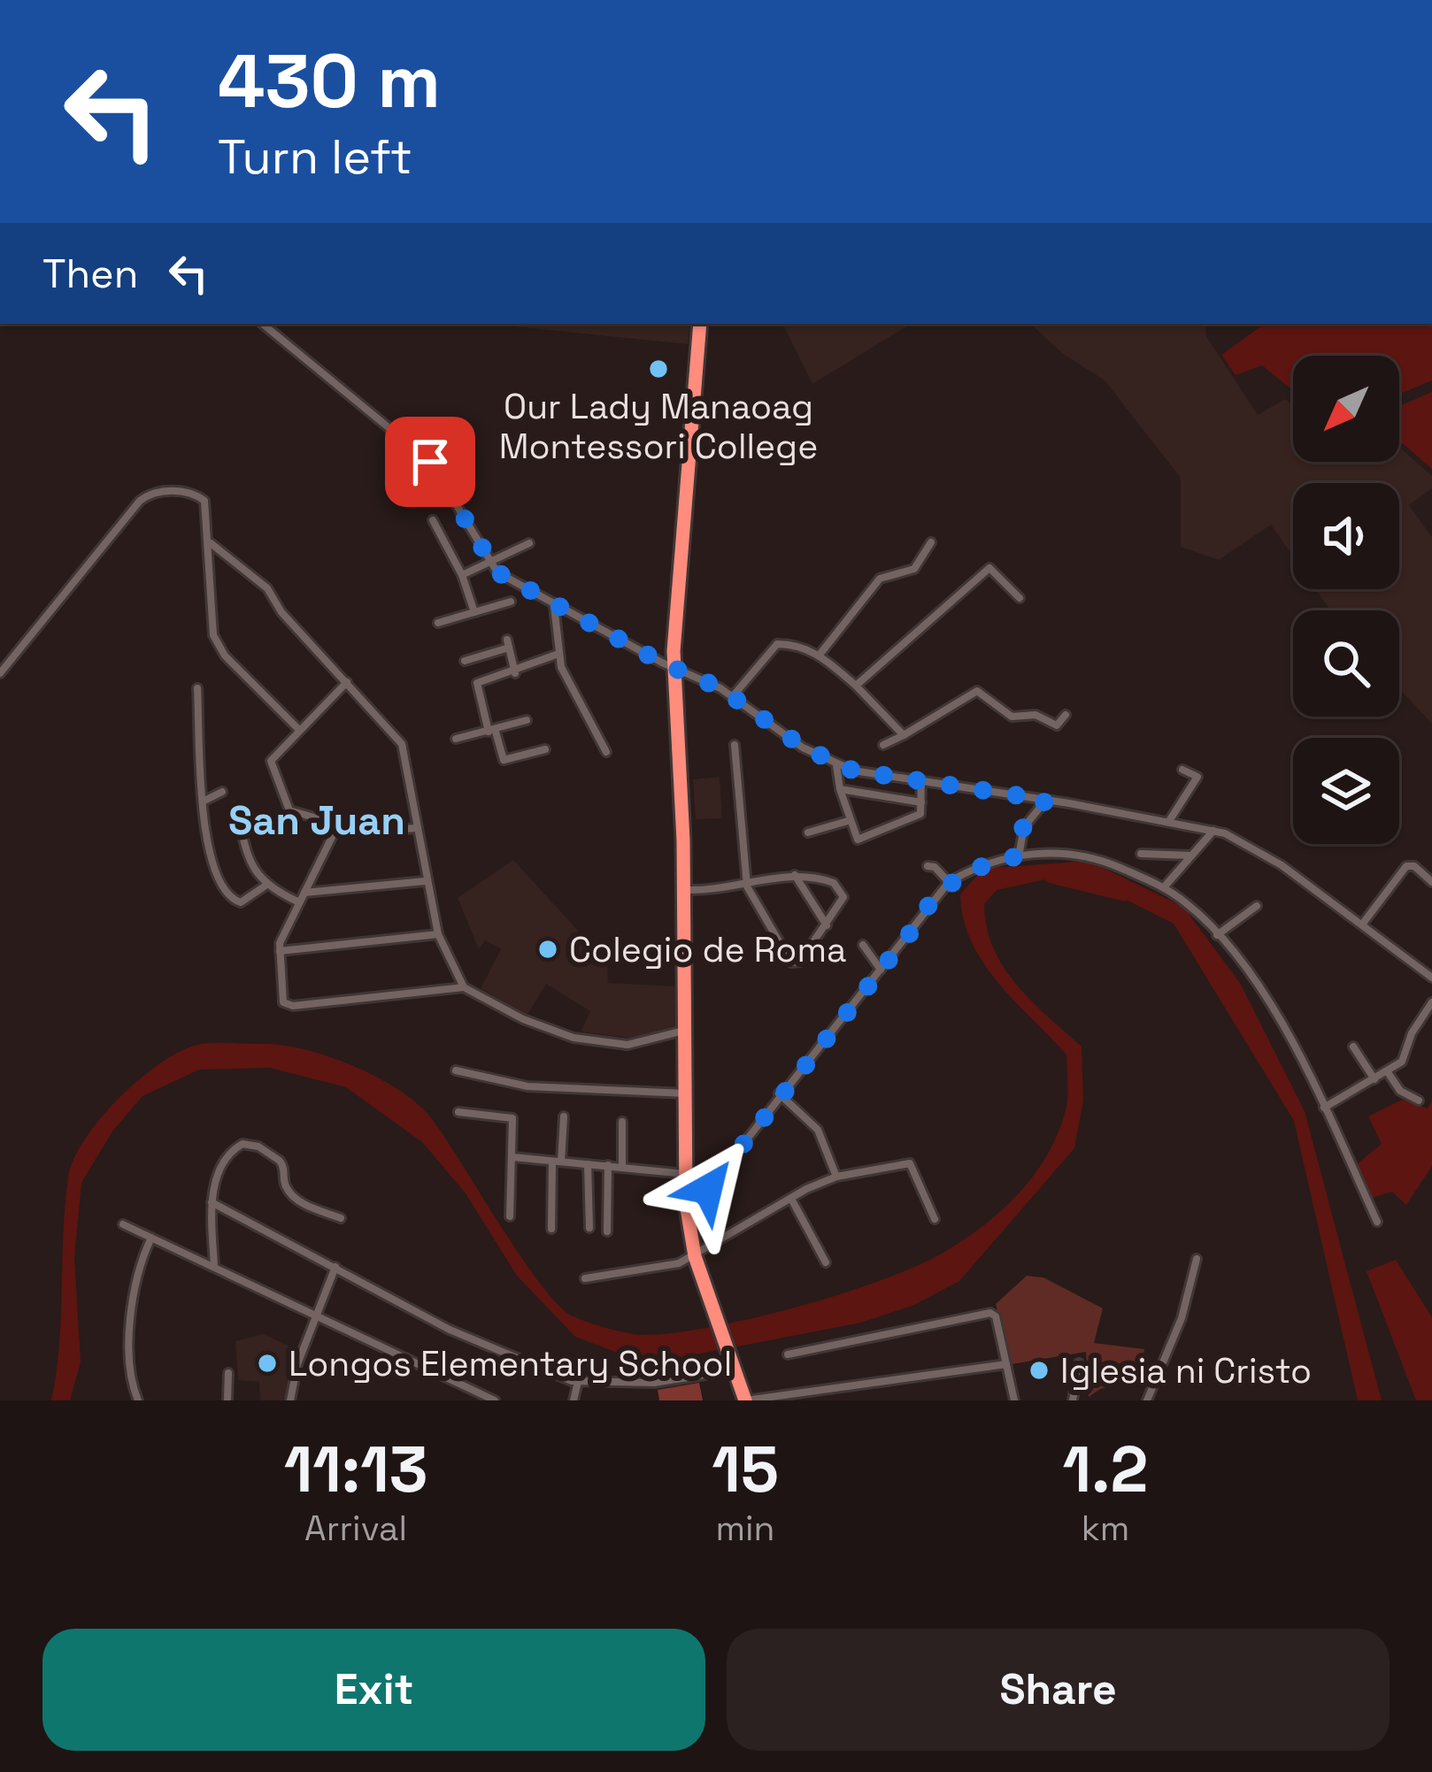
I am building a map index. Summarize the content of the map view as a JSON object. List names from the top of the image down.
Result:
{
  "districts": ["San Juan"],
  "places": [
    "Our Lady Manaoag Montessori College",
    "Colegio de Roma",
    "Longos Elementary School",
    "Iglesia ni Cristo"
  ],
  "north": "bottom left",
  "page": {
    "turn": ["430 m", "Turn left"],
    "then": "Then",
    "eta": [
      "11:13",
      "Arrival",
      "15",
      "min",
      "1.2",
      "km"
    ],
    "buttons": ["Exit", "Share"]
  }
}
